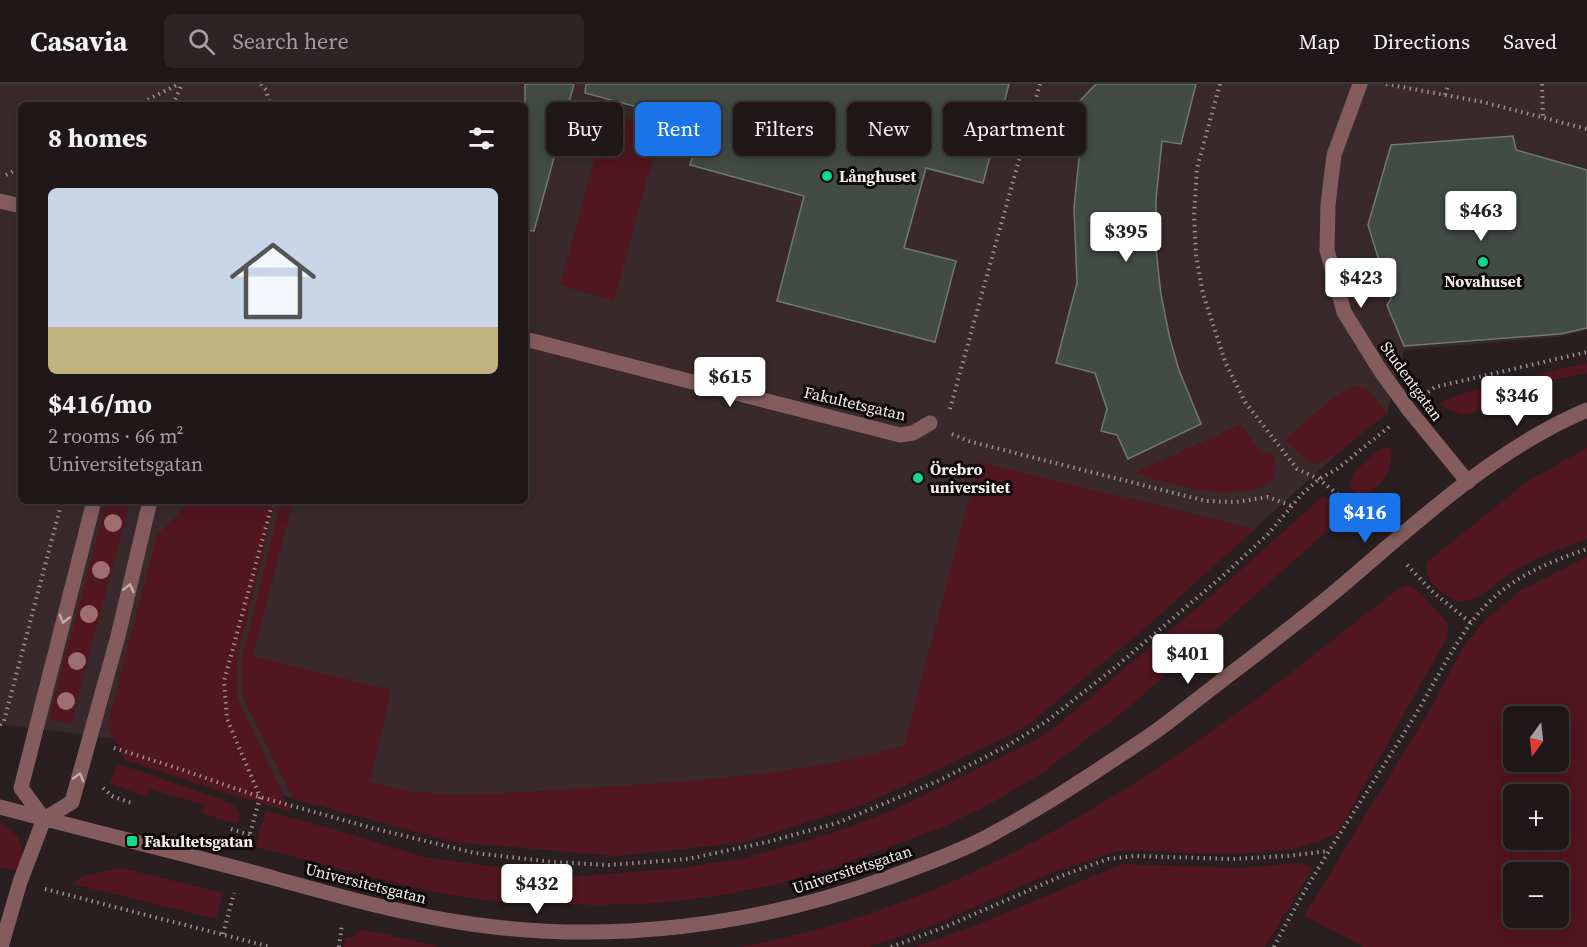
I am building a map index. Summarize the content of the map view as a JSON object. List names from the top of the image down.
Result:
{
  "streets": {
    "street": ["Studentgatan", "Fakultetsgatan", "Universitetsgatan"]
  },
  "crossings": [
    ["Studentgatan", "Universitetsgatan"]
  ],
  "places": {
    "other": ["Långhuset", "Novahuset", "Örebro universitet"],
    "transit": ["Fakultetsgatan"]
  },
  "north": "bottom",
  "page": {
    "header": "Casavia",
    "search": "Search here",
    "nav": ["Map", "Directions", "Saved"],
    "chip": [
      "Buy",
      "Rent",
      "Filters",
      "New",
      "Apartment"
    ],
    "heading": "8 homes",
    "list": [
      {
        "name": "$416/mo",
        "note": "2 rooms · 66 m² · Universitetsgatan"
      }
    ],
    "price": [
      "$463",
      "$395",
      "$423",
      "$615",
      "$346",
      "$416",
      "$401",
      "$432"
    ],
    "map_buttons": ["+", "−"]
  }
}
